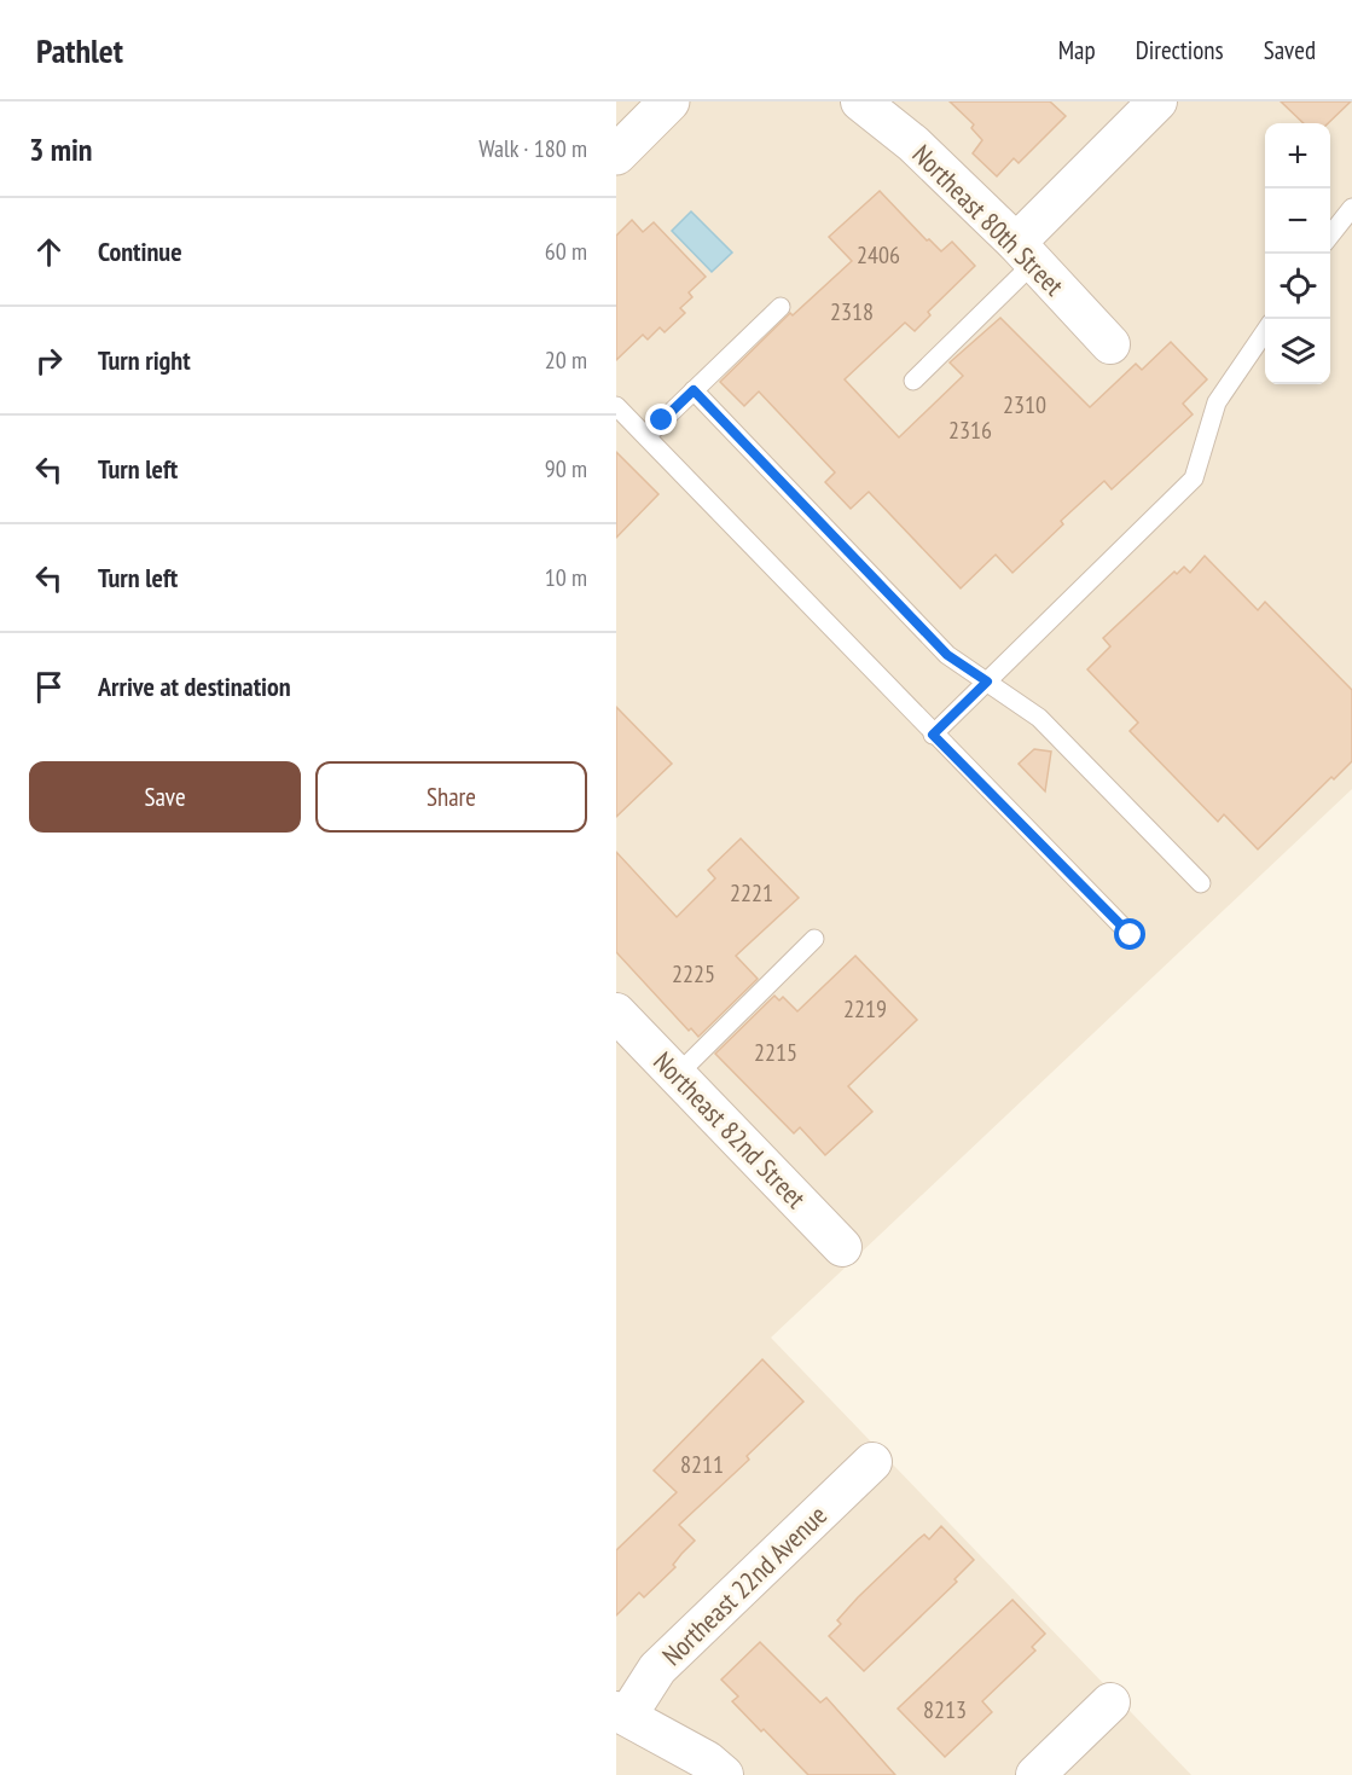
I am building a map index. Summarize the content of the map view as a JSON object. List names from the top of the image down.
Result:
{
  "streets": {
    "street": ["Northeast 80th Street", "Northeast 82nd Street", "Northeast 22nd Avenue"]
  },
  "house_numbers": [
    "2406",
    "2318",
    "2310",
    "2316",
    "2221",
    "2225",
    "2219",
    "2215",
    "8211",
    "8213"
  ],
  "page": {
    "header": "Pathlet",
    "nav": ["Map", "Directions", "Saved"],
    "heading": ["3 min", "Walk · 180 m"],
    "map_buttons": ["+", "−"],
    "list": [
      ["Continue", "60 m"],
      ["Turn right", "20 m"],
      ["Turn left", "90 m"],
      ["Turn left", "10 m"],
      "Arrive at destination"
    ],
    "buttons": ["Save", "Share"]
  }
}
